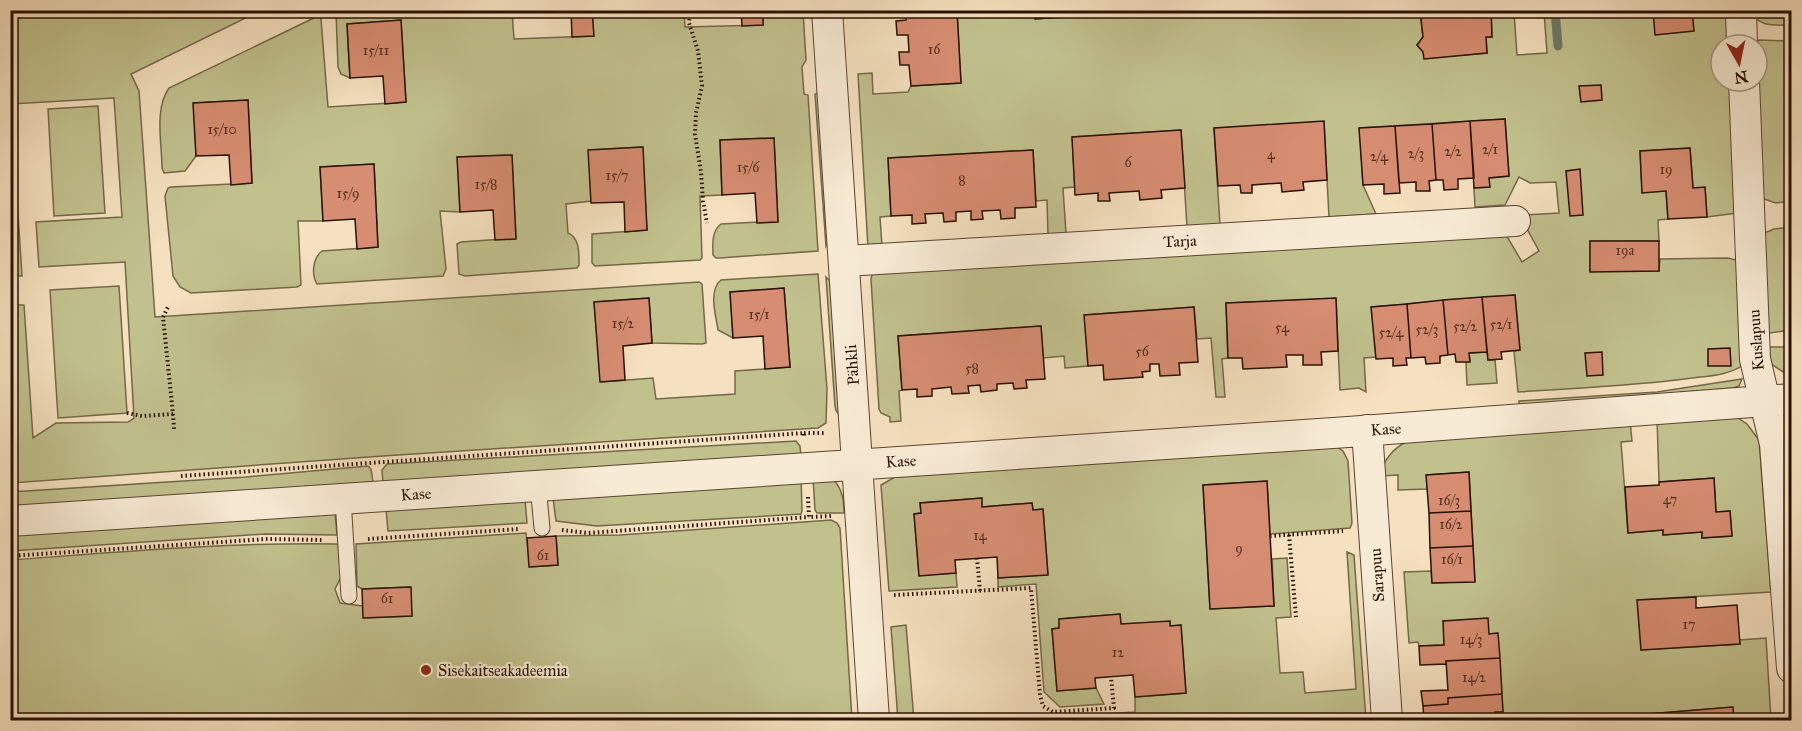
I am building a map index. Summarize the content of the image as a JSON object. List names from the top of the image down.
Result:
{
  "streets": {
    "street": [
      "Tarja",
      "Kuslapuu",
      "Pähkli",
      "Kase",
      "Sarapuu"
    ]
  },
  "crossings": [
    ["Tarja", "Pähkli"],
    ["Kuslapuu", "Kase"],
    ["Pähkli", "Kase"],
    ["Kase", "Sarapuu"]
  ],
  "places": ["Sisekaitseakadeemia"],
  "house_numbers": [
    "16",
    "15/11",
    "15/10",
    "2/1",
    "2/2",
    "2/3",
    "4",
    "2/4",
    "6",
    "15/6",
    "19",
    "15/7",
    "8",
    "15/8",
    "15/9",
    "19a",
    "15/1",
    "15/2",
    "52/1",
    "52/2",
    "54",
    "52/3",
    "52/4",
    "56",
    "58",
    "47",
    "16/3",
    "16/2",
    "14",
    "9",
    "61",
    "16/1",
    "61",
    "17",
    "14/3",
    "12",
    "14/2"
  ],
  "north": "bottom"
}
